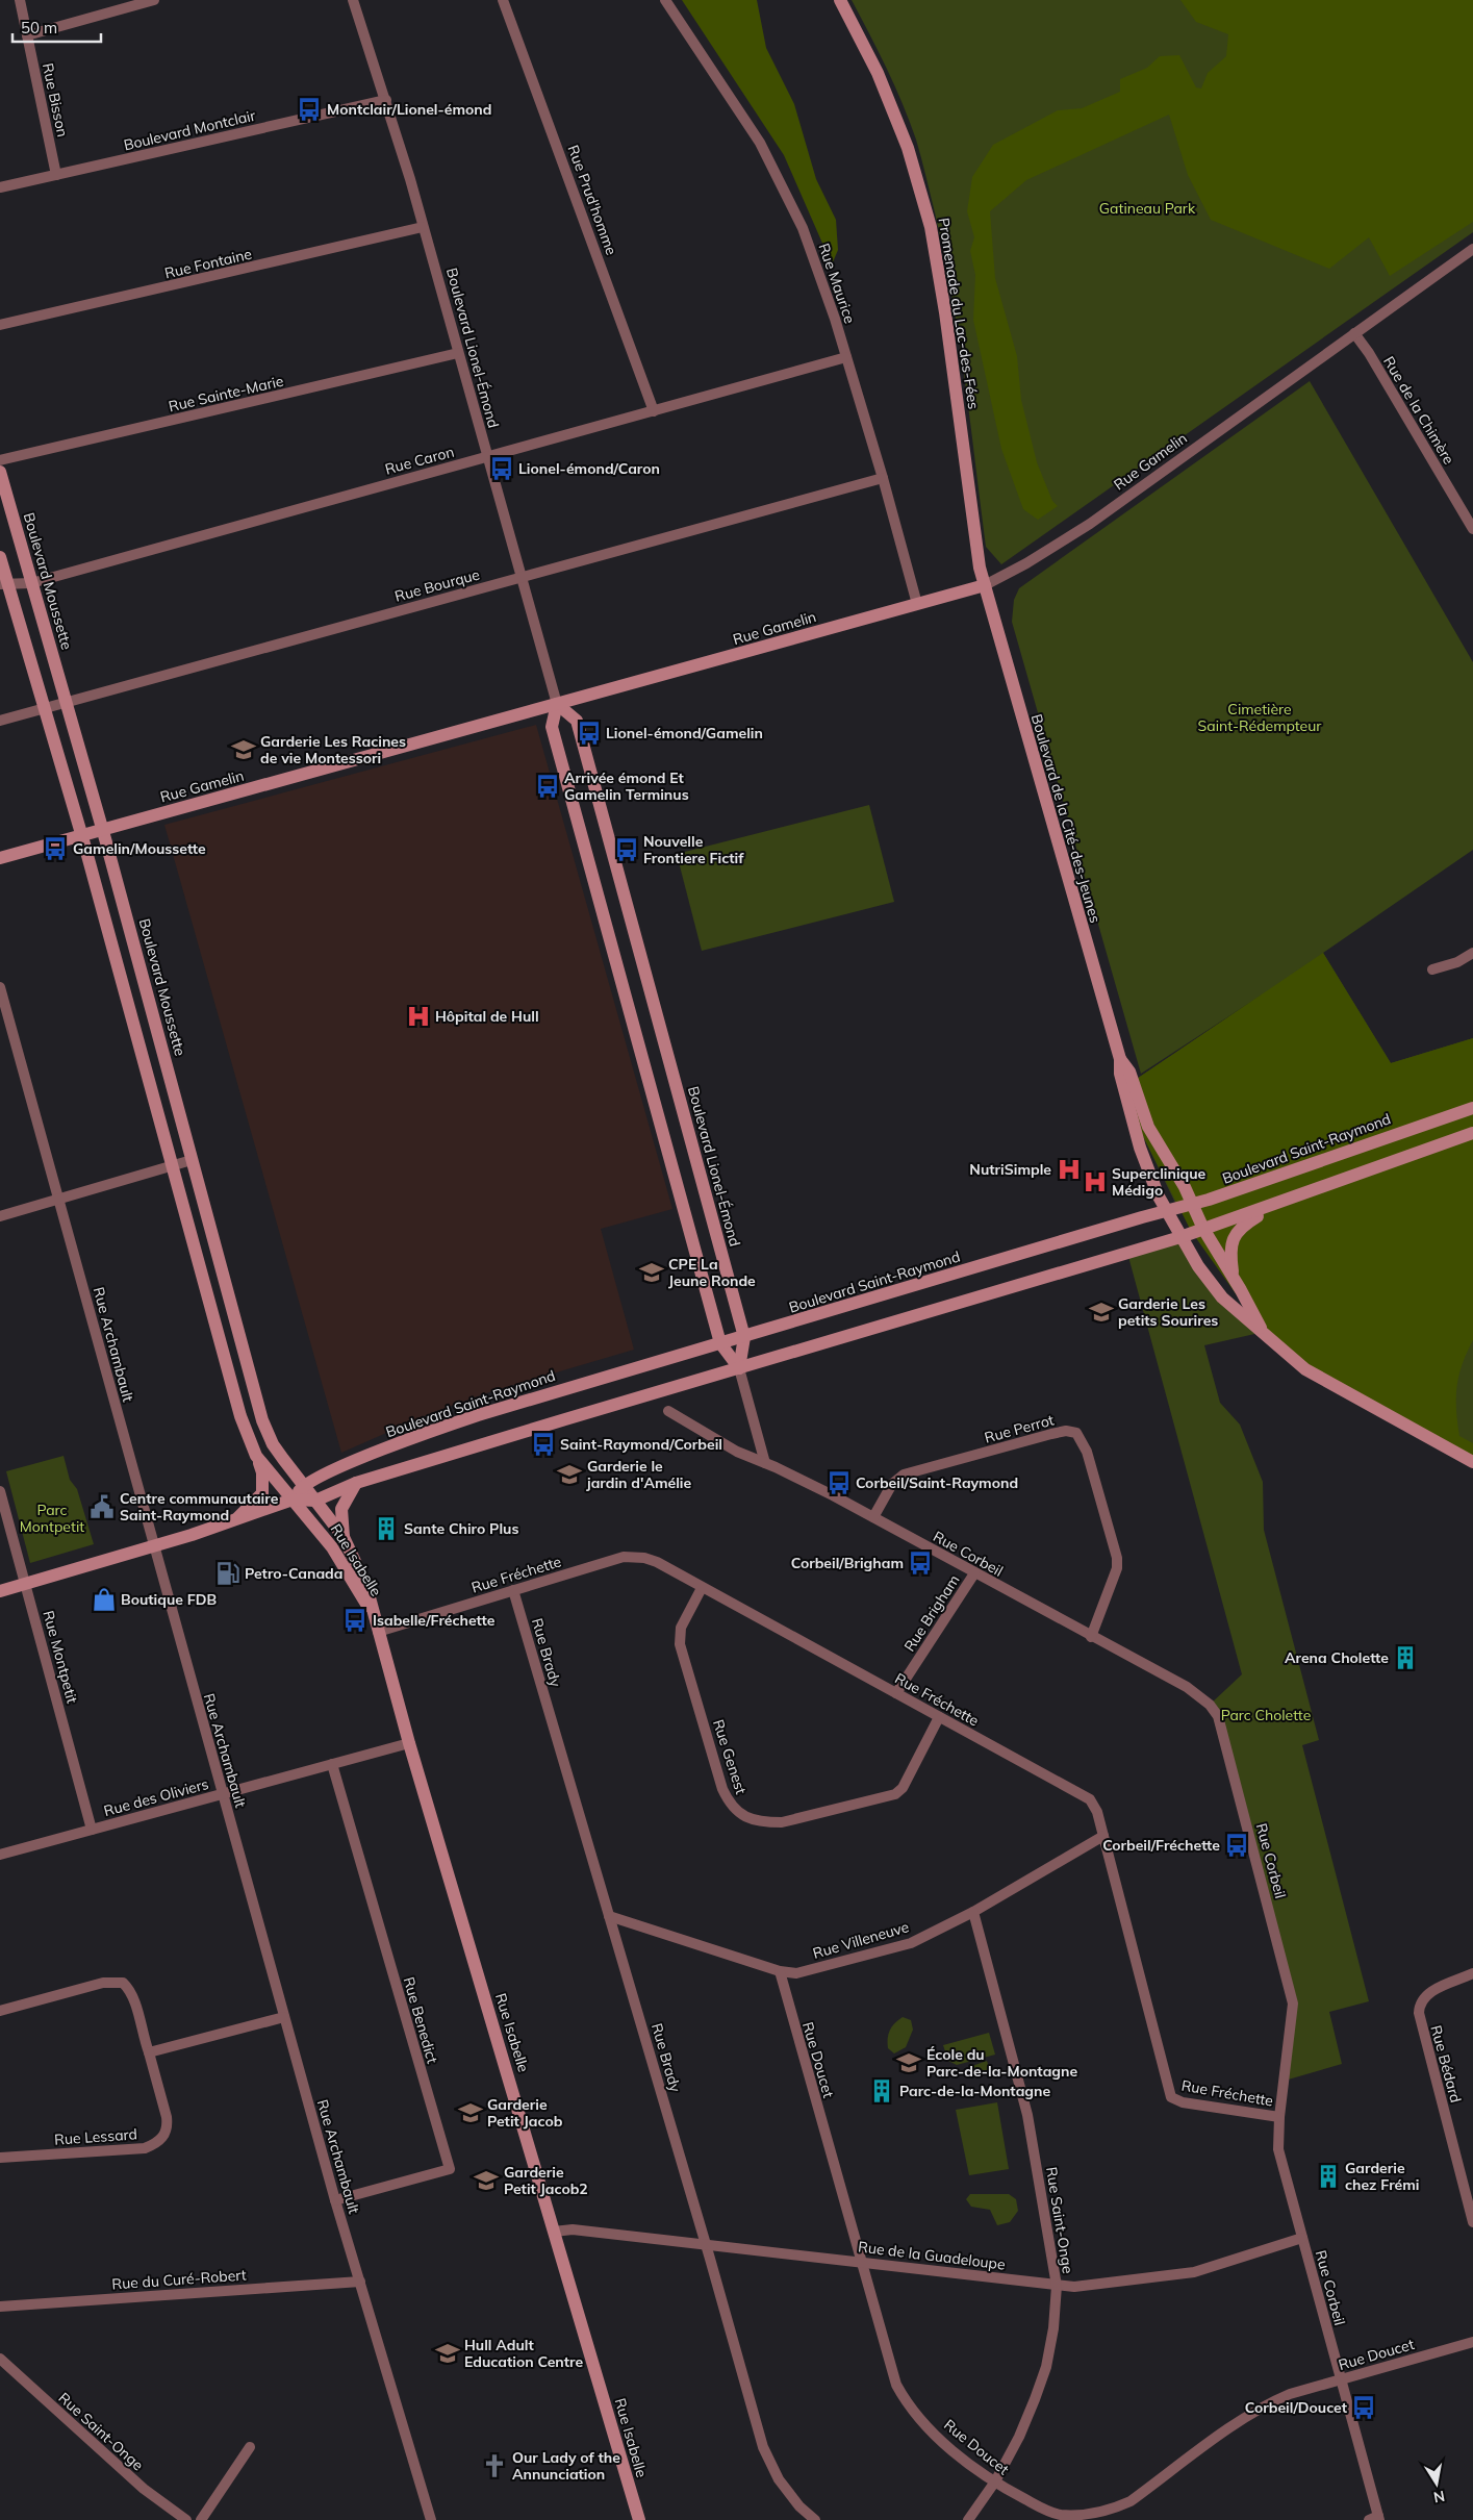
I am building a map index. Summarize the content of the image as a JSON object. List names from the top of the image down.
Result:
{
  "streets": {
    "street": [
      "Rue Bisson",
      "Boulevard Montclair",
      "Rue Prud'homme",
      "Rue Fontaine",
      "Rue Maurice",
      "Promenade du Lac-des-Fées",
      "Boulevard Lionel-Émond",
      "Rue Sainte-Marie",
      "Rue de la Chimère",
      "Rue Caron",
      "Rue Gamelin",
      "Boulevard Moussette",
      "Rue Bourque",
      "Boulevard de la Cité-des-Jeunes",
      "Boulevard Saint-Raymond",
      "Rue Archambault",
      "Rue Perrot",
      "Rue Corbeil",
      "Rue Isabelle",
      "Rue Fréchette",
      "Rue Brigham",
      "Rue Brady",
      "Rue Montpetit",
      "Rue Genest",
      "Rue des Oliviers",
      "Rue Villeneuve",
      "Rue Benedict",
      "Rue Doucet",
      "Rue Bédard",
      "Rue Lessard",
      "Rue Saint-Onge",
      "Rue de la Guadeloupe",
      "Rue du Curé-Robert"
    ]
  },
  "crossings": [
    ["Rue Bisson", "Boulevard Montclair"],
    ["Boulevard Montclair", "Boulevard Lionel-Émond"],
    ["Rue Prud'homme", "Rue Caron"],
    ["Rue Fontaine", "Boulevard Lionel-Émond"],
    ["Rue Maurice", "Rue Caron"],
    ["Rue Maurice", "Rue Gamelin"],
    ["Rue Maurice", "Rue Bourque"],
    ["Promenade du Lac-des-Fées", "Rue Gamelin"],
    ["Promenade du Lac-des-Fées", "Boulevard de la Cité-des-Jeunes"],
    ["Boulevard Lionel-Émond", "Rue Sainte-Marie"],
    ["Boulevard Lionel-Émond", "Rue Caron"],
    ["Boulevard Lionel-Émond", "Rue Gamelin"],
    ["Boulevard Lionel-Émond", "Rue Bourque"],
    ["Boulevard Lionel-Émond", "Boulevard Saint-Raymond"],
    ["Rue de la Chimère", "Rue Gamelin"],
    ["Rue Caron", "Boulevard Moussette"],
    ["Rue Gamelin", "Boulevard Moussette"],
    ["Rue Gamelin", "Boulevard de la Cité-des-Jeunes"],
    ["Boulevard Moussette", "Rue Bourque"],
    ["Boulevard Moussette", "Boulevard Saint-Raymond"],
    ["Boulevard Moussette", "Rue Isabelle"],
    ["Boulevard de la Cité-des-Jeunes", "Boulevard Saint-Raymond"],
    ["Boulevard Saint-Raymond", "Rue Isabelle"],
    ["Rue Archambault", "Rue des Oliviers"],
    ["Rue Archambault", "Rue Benedict"],
    ["Rue Archambault", "Rue du Curé-Robert"],
    ["Rue Perrot", "Rue Corbeil"],
    ["Rue Corbeil", "Rue Fréchette"],
    ["Rue Corbeil", "Rue Brigham"],
    ["Rue Corbeil", "Rue Doucet"],
    ["Rue Corbeil", "Rue de la Guadeloupe"],
    ["Rue Isabelle", "Rue Fréchette"],
    ["Rue Isabelle", "Rue des Oliviers"],
    ["Rue Isabelle", "Rue de la Guadeloupe"],
    ["Rue Fréchette", "Rue Brigham"],
    ["Rue Fréchette", "Rue Brady"],
    ["Rue Fréchette", "Rue Genest"],
    ["Rue Fréchette", "Rue Villeneuve"],
    ["Rue Brady", "Rue Villeneuve"],
    ["Rue Brady", "Rue de la Guadeloupe"],
    ["Rue Montpetit", "Rue des Oliviers"],
    ["Rue des Oliviers", "Rue Benedict"],
    ["Rue Villeneuve", "Rue Doucet"],
    ["Rue Villeneuve", "Rue Saint-Onge"],
    ["Rue Doucet", "Rue Saint-Onge"],
    ["Rue Doucet", "Rue de la Guadeloupe"],
    ["Rue Saint-Onge", "Rue de la Guadeloupe"]
  ],
  "parks": [
    "Gatineau Park",
    "Cimetière Saint-Rédempteur",
    "Parc Montpetit",
    "Parc Cholette"
  ],
  "places": {
    "bus stop": [
      "Montclair/Lionel-émond",
      "Lionel-émond/Caron",
      "Lionel-émond/Gamelin",
      "Arrivée émond Et Gamelin Terminus",
      "Gamelin/Moussette",
      "Nouvelle Frontiere Fictif",
      "Saint-Raymond/Corbeil",
      "Corbeil/Saint-Raymond",
      "Corbeil/Brigham",
      "Isabelle/Fréchette",
      "Corbeil/Fréchette",
      "Corbeil/Doucet"
    ],
    "school or university": [
      "Garderie Les Racines de vie Montessori",
      "CPE La Jeune Ronde",
      "Garderie Les petits Sourires",
      "Garderie le jardin d'Amélie",
      "École du Parc-de-la-Montagne",
      "Garderie Petit Jacob",
      "Garderie Petit Jacob2",
      "Hull Adult Education Centre"
    ],
    "hospital": ["Hôpital de Hull", "NutriSimple", "Superclinique Médigo"],
    "public building": ["Centre communautaire Saint-Raymond"],
    "building": [
      "Sante Chiro Plus",
      "Arena Cholette",
      "Parc-de-la-Montagne",
      "Garderie chez Frémi"
    ],
    "fuel station": ["Petro-Canada"],
    "shop": ["Boutique FDB"],
    "church": ["Our Lady of the Annunciation"]
  },
  "scale_bar": "50 m",
  "north": "bottom"
}
